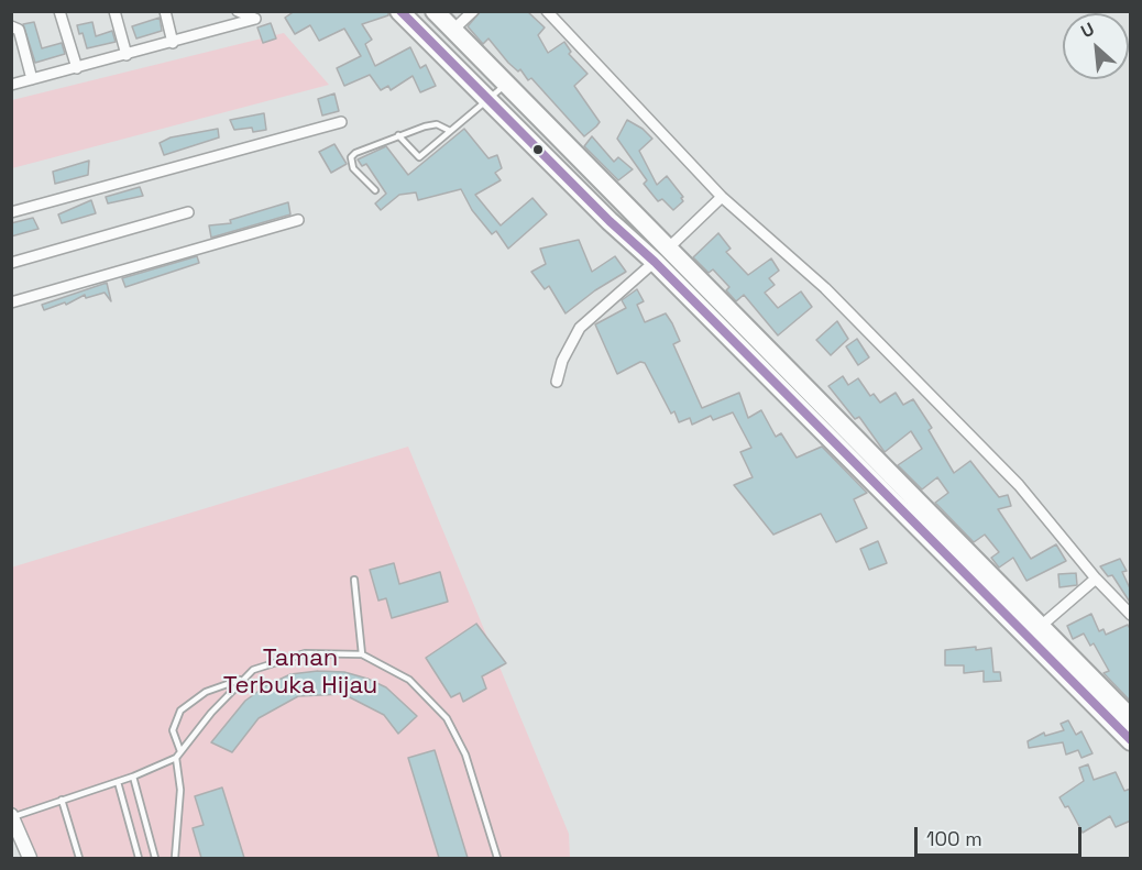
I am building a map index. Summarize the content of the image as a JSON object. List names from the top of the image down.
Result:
{
  "parks": ["Taman Terbuka Hijau"],
  "scale_bar": "100 m",
  "north": "top left"
}
